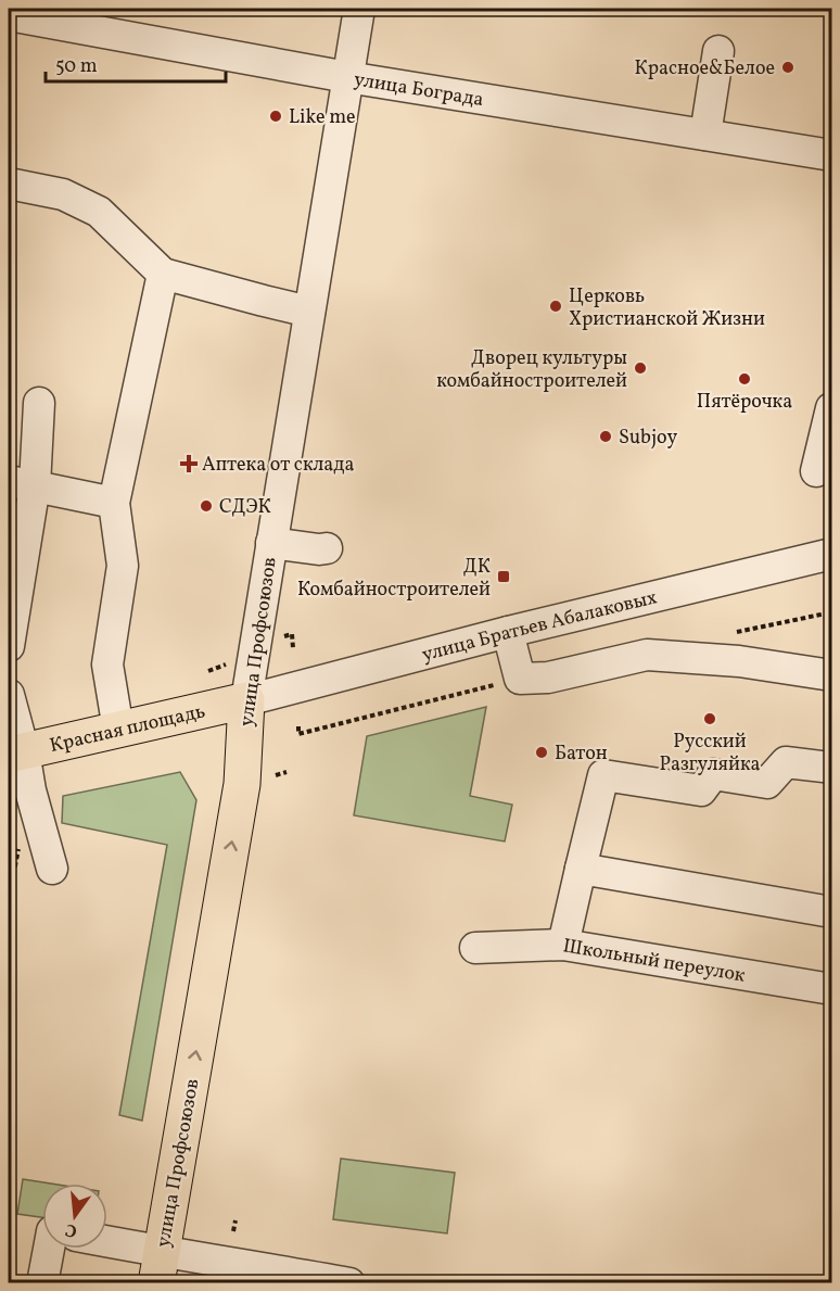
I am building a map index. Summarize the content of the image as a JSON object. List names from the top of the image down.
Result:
{
  "streets": {
    "main road": ["улица Профсоюзов", "Красная площадь"],
    "street": ["улица Бограда", "улица Братьев Абалаковых", "Школьный переулок"]
  },
  "crossings": [
    ["улица Бограда", "улица Профсоюзов"],
    ["улица Братьев Абалаковых", "улица Профсоюзов"],
    ["улица Братьев Абалаковых", "Красная площадь"],
    ["улица Профсоюзов", "Красная площадь"]
  ],
  "one_way": ["улица Профсоюзов"],
  "places": {
    "other": [
      "Красное&Белое",
      "Like me",
      "Церковь Христианской Жизни",
      "Дворец культуры комбайностроителей",
      "Пятёрочка",
      "Subjoy",
      "СДЭК",
      "Русский Разгуляйка",
      "Батон"
    ],
    "health": ["Аптека от склада"],
    "transit": ["ДК Комбайностроителей"]
  },
  "scale_bar": "50 m",
  "north": "bottom"
}
